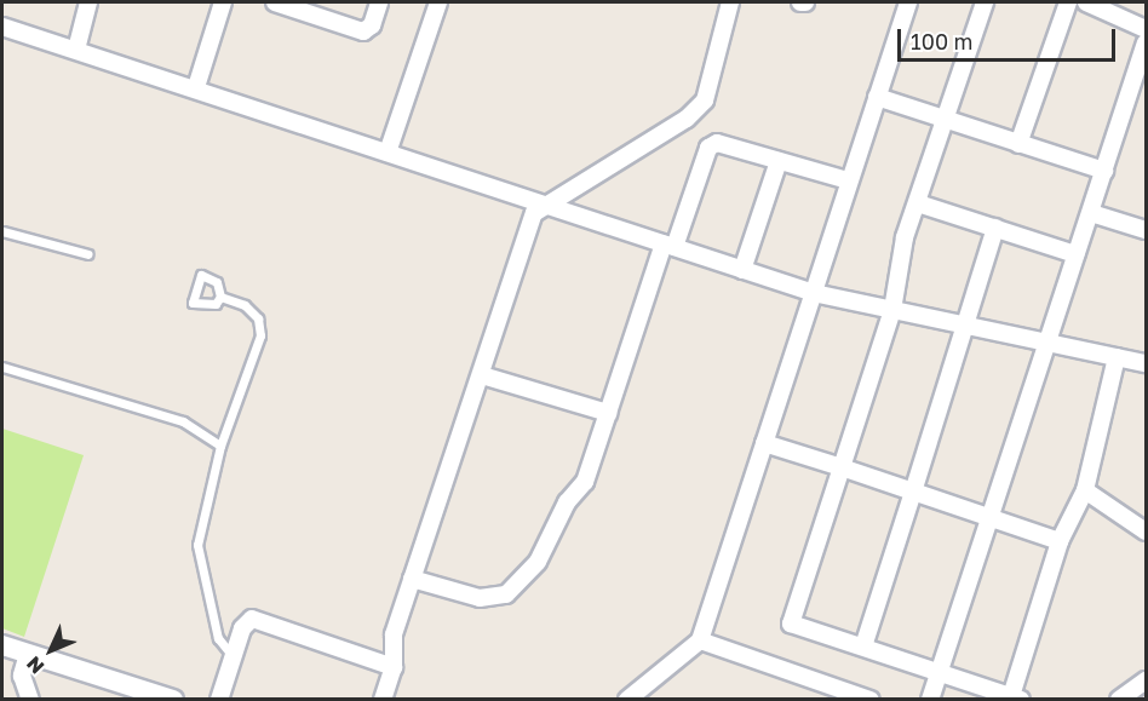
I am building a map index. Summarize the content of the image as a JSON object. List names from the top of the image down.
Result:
{
  "scale_bar": "100 m",
  "north": "bottom left"
}
